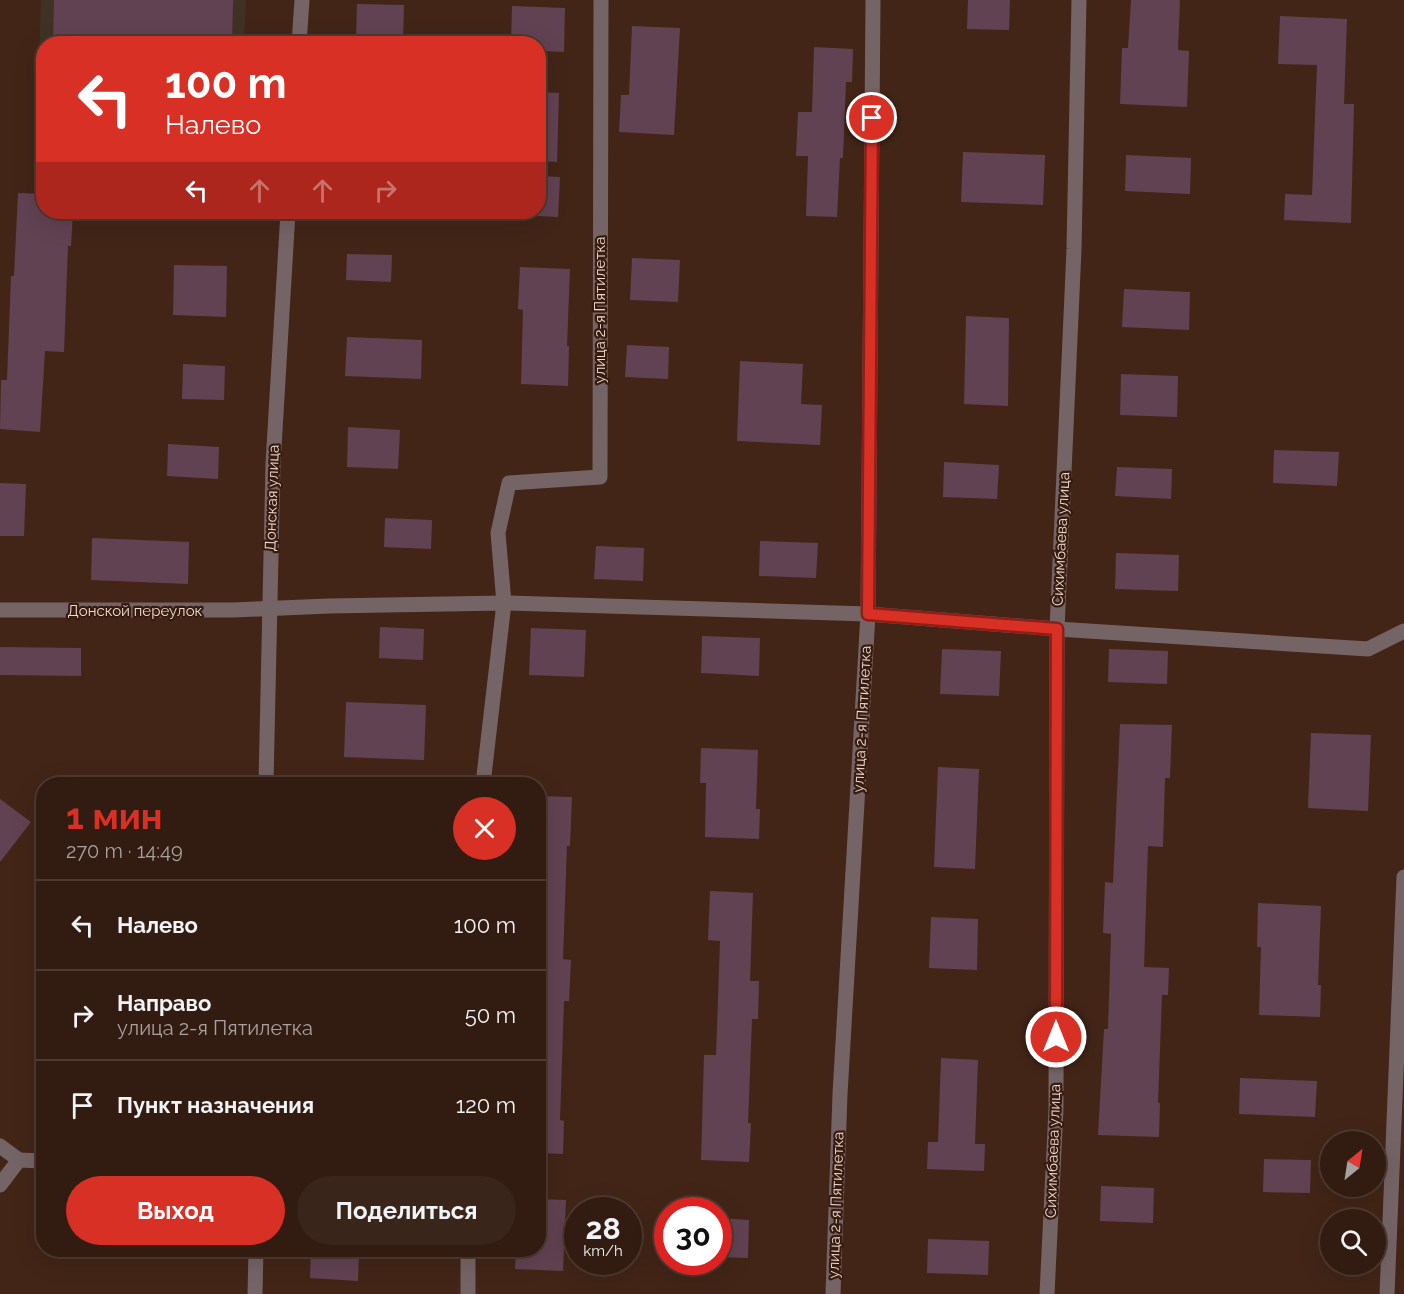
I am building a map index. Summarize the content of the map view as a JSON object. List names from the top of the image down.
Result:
{
  "streets": {
    "street": [
      "улица 2-я Пятилетка",
      "Донская улица",
      "Сихимбаева улица",
      "Донской переулок"
    ]
  },
  "crossings": [
    ["улица 2-я Пятилетка", "Донской переулок"],
    ["Донская улица", "Донской переулок"],
    ["Сихимбаева улица", "Донской переулок"]
  ],
  "north": "top right",
  "page": {
    "turn": ["100 m", "Налево"],
    "heading": ["1 мин", "270 m · 14:49"],
    "list": [
      {
        "name": "Налево",
        "value": "100 m"
      },
      {
        "name": "Направо",
        "note": "улица 2-я Пятилетка",
        "value": "50 m"
      },
      {
        "name": "Пункт назначения",
        "value": "120 m"
      }
    ],
    "buttons": ["Выход", "Поделиться"],
    "speed": "28 km/h",
    "limit": "30"
  }
}
